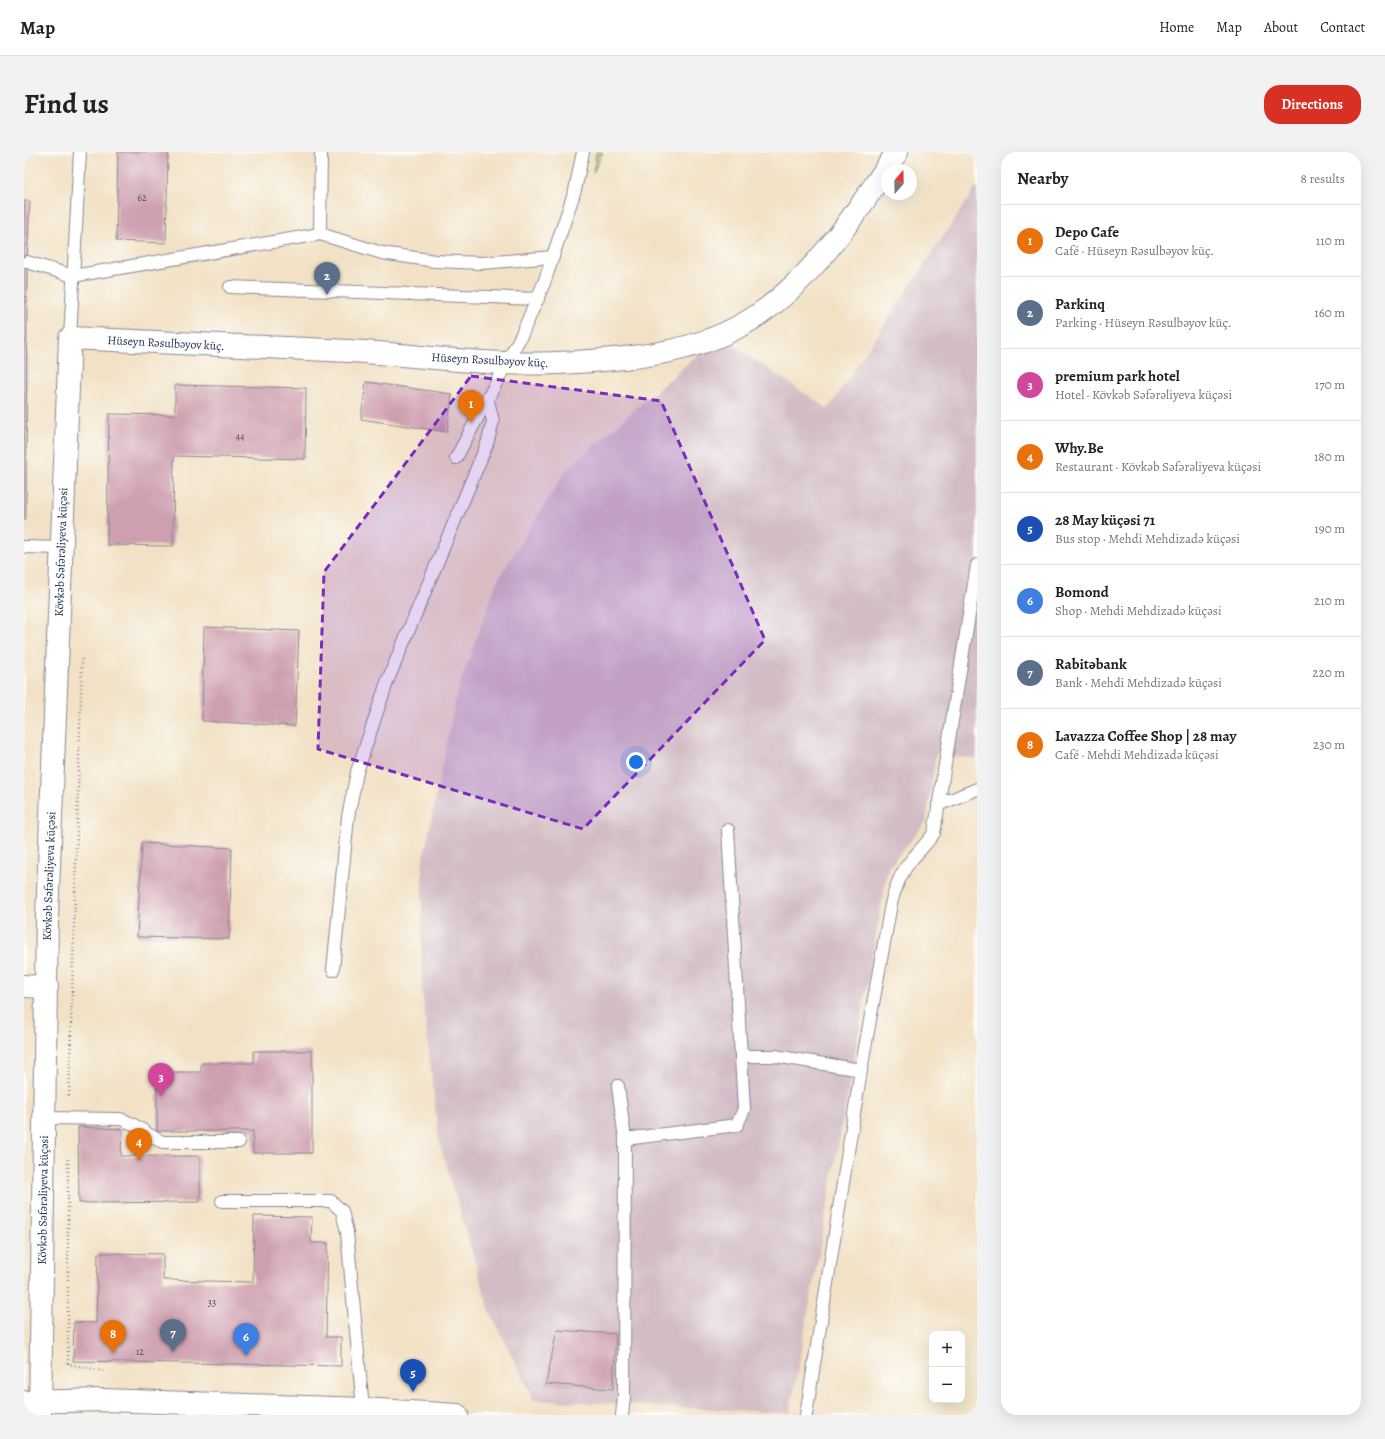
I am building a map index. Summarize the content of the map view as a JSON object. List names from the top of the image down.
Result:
{
  "streets": {
    "street": ["Hüseyn Rəsulbəyov küç.", "Kövkəb Səfərəliyeva küçəsi"]
  },
  "crossings": [
    ["Hüseyn Rəsulbəyov küç.", "Kövkəb Səfərəliyeva küçəsi"]
  ],
  "house_numbers": [
    "62",
    "44",
    "33",
    "12"
  ],
  "north": "top",
  "page": {
    "header": "Map",
    "nav": [
      "Home",
      "Map",
      "About",
      "Contact"
    ],
    "title": "Find us",
    "buttons": "Directions",
    "heading": ["Nearby", "8 results"],
    "list": [
      {
        "mark": "1",
        "name": "Depo Cafe",
        "note": "Café · Hüseyn Rəsulbəyov küç.",
        "value": "110 m"
      },
      {
        "mark": "2",
        "name": "Parkinq",
        "note": "Parking · Hüseyn Rəsulbəyov küç.",
        "value": "160 m"
      },
      {
        "mark": "3",
        "name": "premium park hotel",
        "note": "Hotel · Kövkəb Səfərəliyeva küçəsi",
        "value": "170 m"
      },
      {
        "mark": "4",
        "name": "Why.Be",
        "note": "Restaurant · Kövkəb Səfərəliyeva küçəsi",
        "value": "180 m"
      },
      {
        "mark": "5",
        "name": "28 May küçəsi 71",
        "note": "Bus stop · Mehdi Mehdizadə küçəsi",
        "value": "190 m"
      },
      {
        "mark": "6",
        "name": "Bomond",
        "note": "Shop · Mehdi Mehdizadə küçəsi",
        "value": "210 m"
      },
      {
        "mark": "7",
        "name": "Rabitəbank",
        "note": "Bank · Mehdi Mehdizadə küçəsi",
        "value": "220 m"
      },
      {
        "mark": "8",
        "name": "Lavazza Coffee Shop | 28 may",
        "note": "Café · Mehdi Mehdizadə küçəsi",
        "value": "230 m"
      }
    ],
    "pins": [
      "2",
      "1",
      "3",
      "4",
      "7",
      "8",
      "6",
      "5"
    ],
    "map_buttons": ["+", "−"]
  }
}
